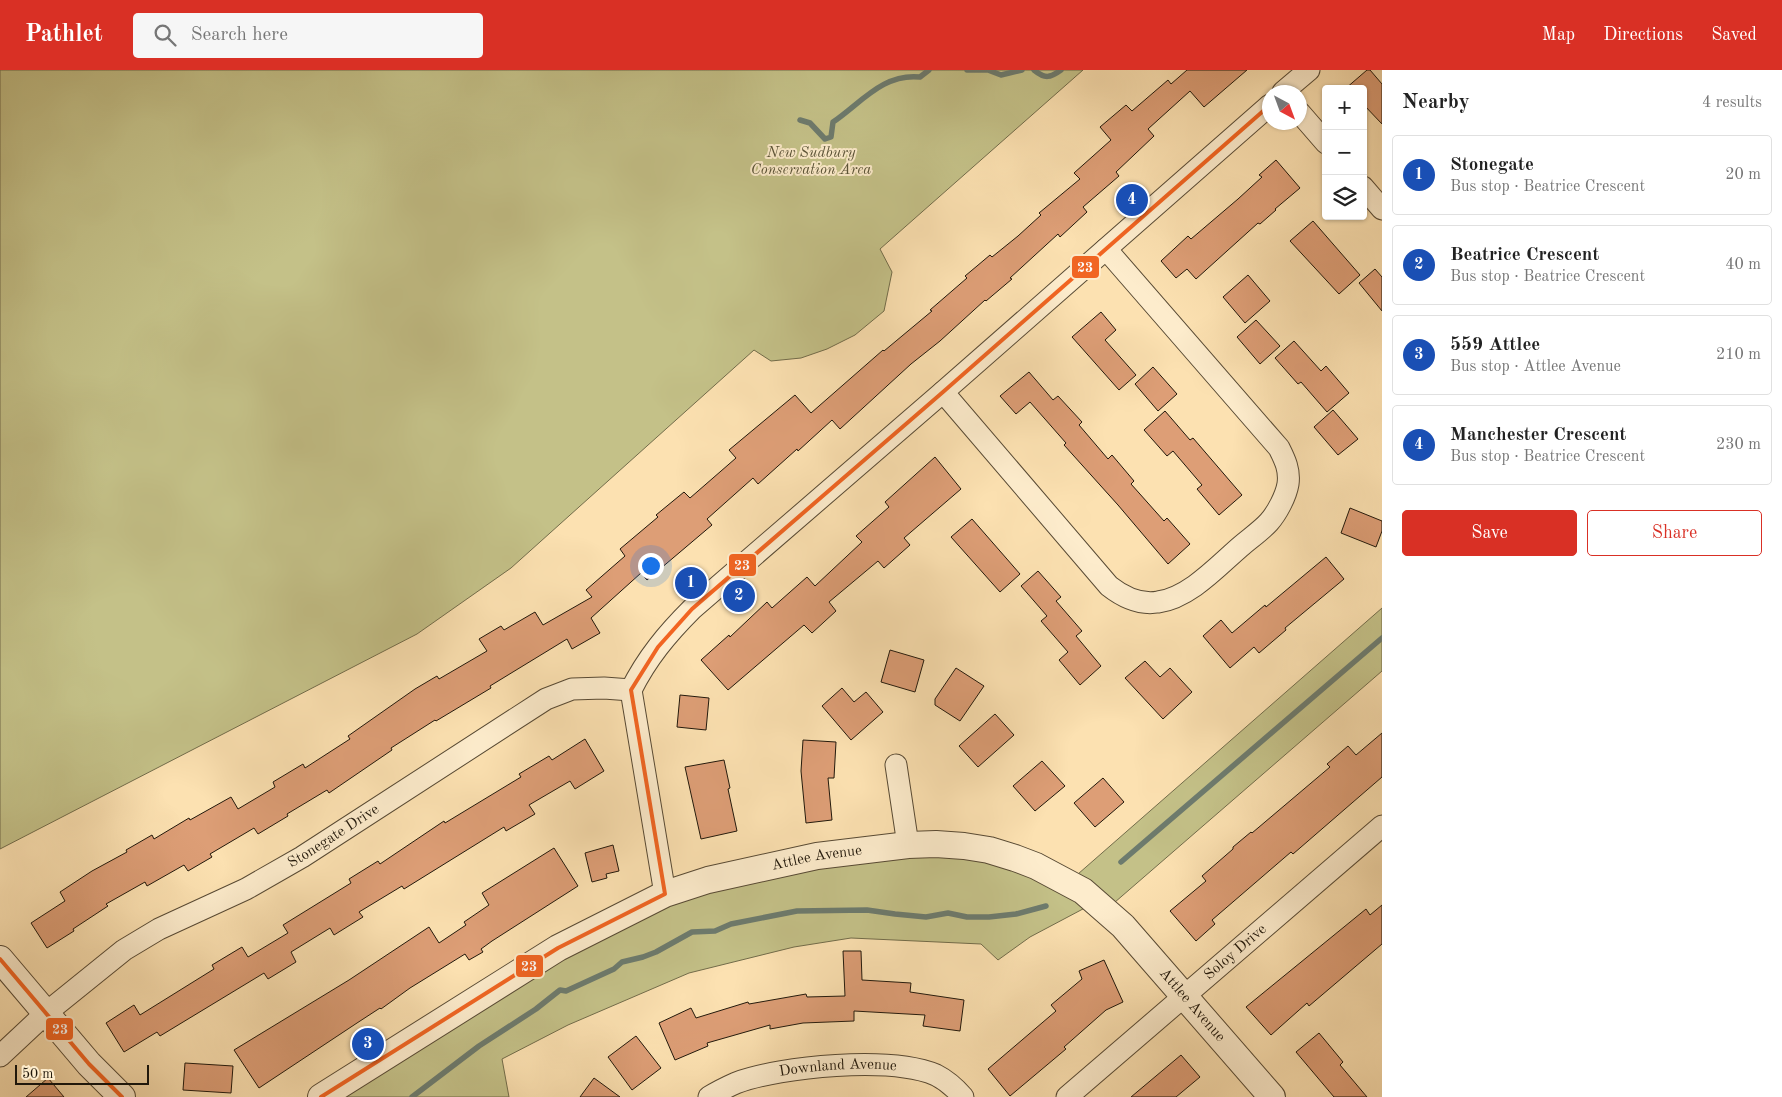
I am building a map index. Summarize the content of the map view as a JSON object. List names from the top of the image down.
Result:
{
  "streets": {
    "street": [
      "Stonegate Drive",
      "Attlee Avenue",
      "Soloy Drive",
      "Downland Avenue"
    ]
  },
  "crossings": [
    ["Attlee Avenue", "Soloy Drive"]
  ],
  "parks": ["New Sudbury Conservation Area"],
  "lines": ["transit line 23"],
  "scale_bar": "50 m",
  "north": "bottom right",
  "page": {
    "header": "Pathlet",
    "search": "Search here",
    "nav": ["Map", "Directions", "Saved"],
    "heading": ["Nearby", "4 results"],
    "map_buttons": ["+", "−"],
    "list": [
      {
        "mark": "1",
        "name": "Stonegate",
        "note": "Bus stop · Beatrice Crescent",
        "value": "20 m"
      },
      {
        "mark": "2",
        "name": "Beatrice Crescent",
        "note": "Bus stop · Beatrice Crescent",
        "value": "40 m"
      },
      {
        "mark": "3",
        "name": "559 Attlee",
        "note": "Bus stop · Attlee Avenue",
        "value": "210 m"
      },
      {
        "mark": "4",
        "name": "Manchester Crescent",
        "note": "Bus stop · Beatrice Crescent",
        "value": "230 m"
      }
    ],
    "pins": [
      "4",
      "1",
      "2",
      "3"
    ],
    "buttons": ["Save", "Share"],
    "scale": "50 m"
  }
}
